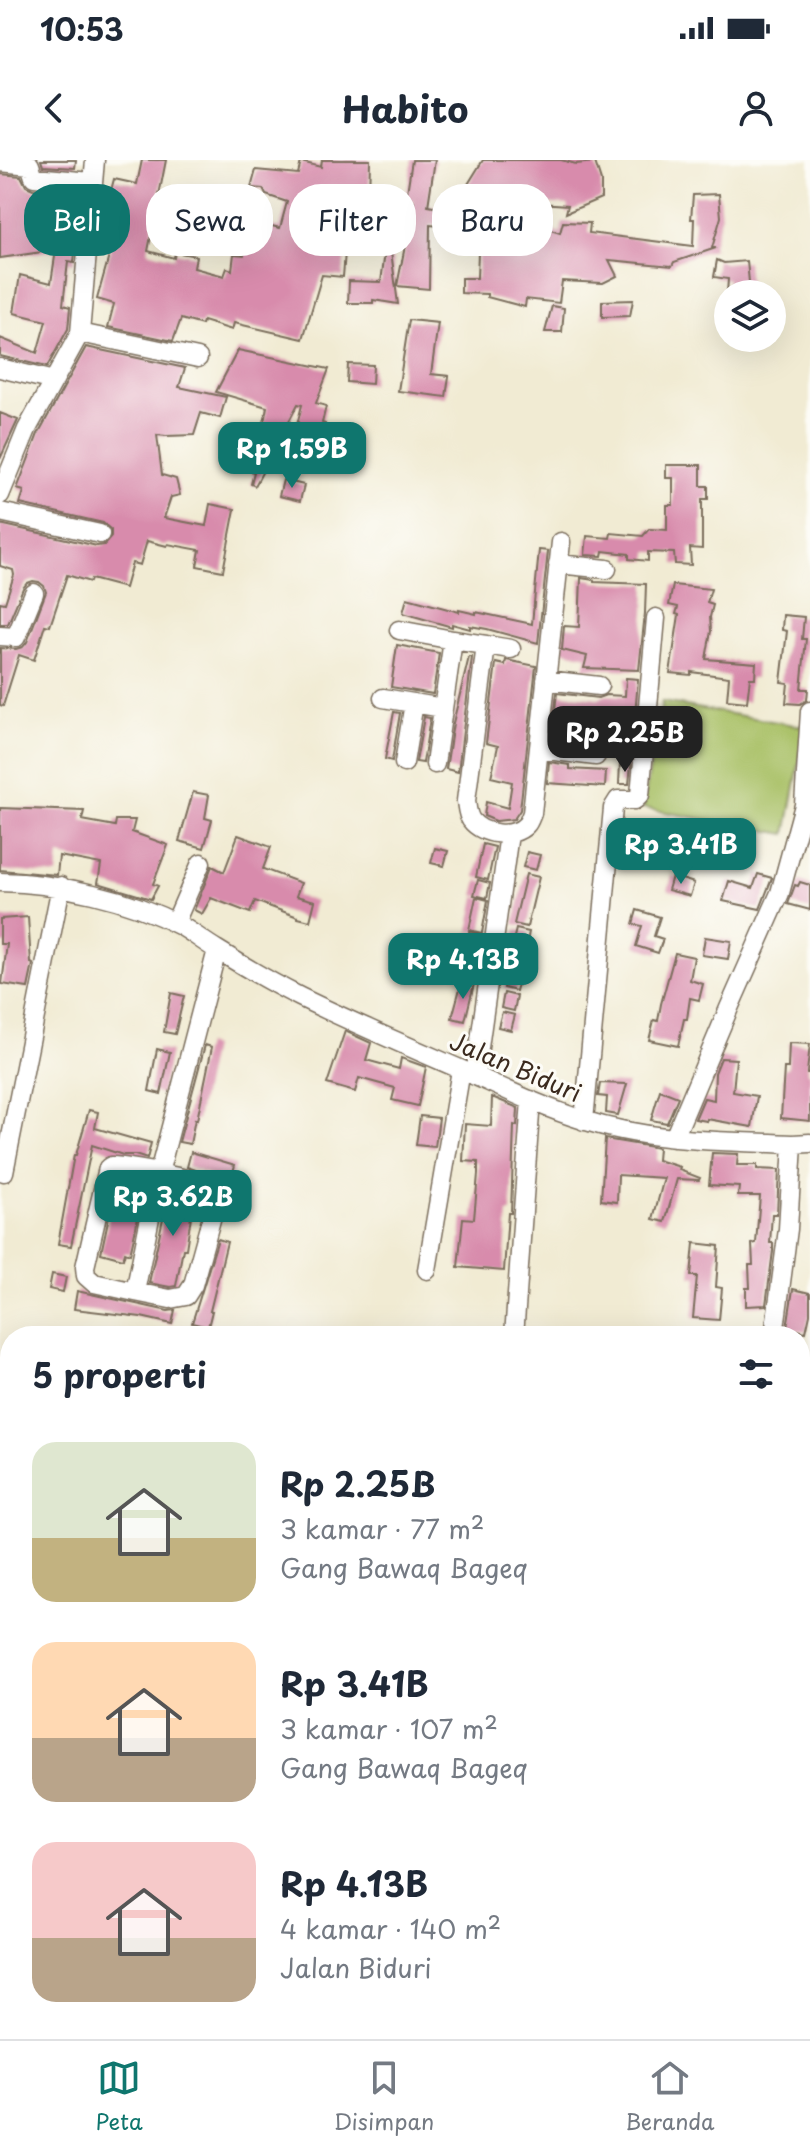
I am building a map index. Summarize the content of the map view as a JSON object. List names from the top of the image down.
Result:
{
  "streets": {
    "street": ["Jalan Biduri"]
  },
  "page": {
    "status": "10:53",
    "header": "Habito",
    "chip": [
      "Beli",
      "Sewa",
      "Filter",
      "Baru"
    ],
    "price": [
      "Rp 1.59B",
      "Rp 2.25B",
      "Rp 3.41B",
      "Rp 4.13B",
      "Rp 3.62B"
    ],
    "heading": "5 properti",
    "list": [
      {
        "name": "Rp 2.25B",
        "note": "3 kamar · 77 m² · Gang Bawaq Bageq"
      },
      {
        "name": "Rp 3.41B",
        "note": "3 kamar · 107 m² · Gang Bawaq Bageq"
      },
      {
        "name": "Rp 4.13B",
        "note": "4 kamar · 140 m² · Jalan Biduri"
      }
    ],
    "tabs": ["Peta", "Disimpan", "Beranda"]
  }
}
